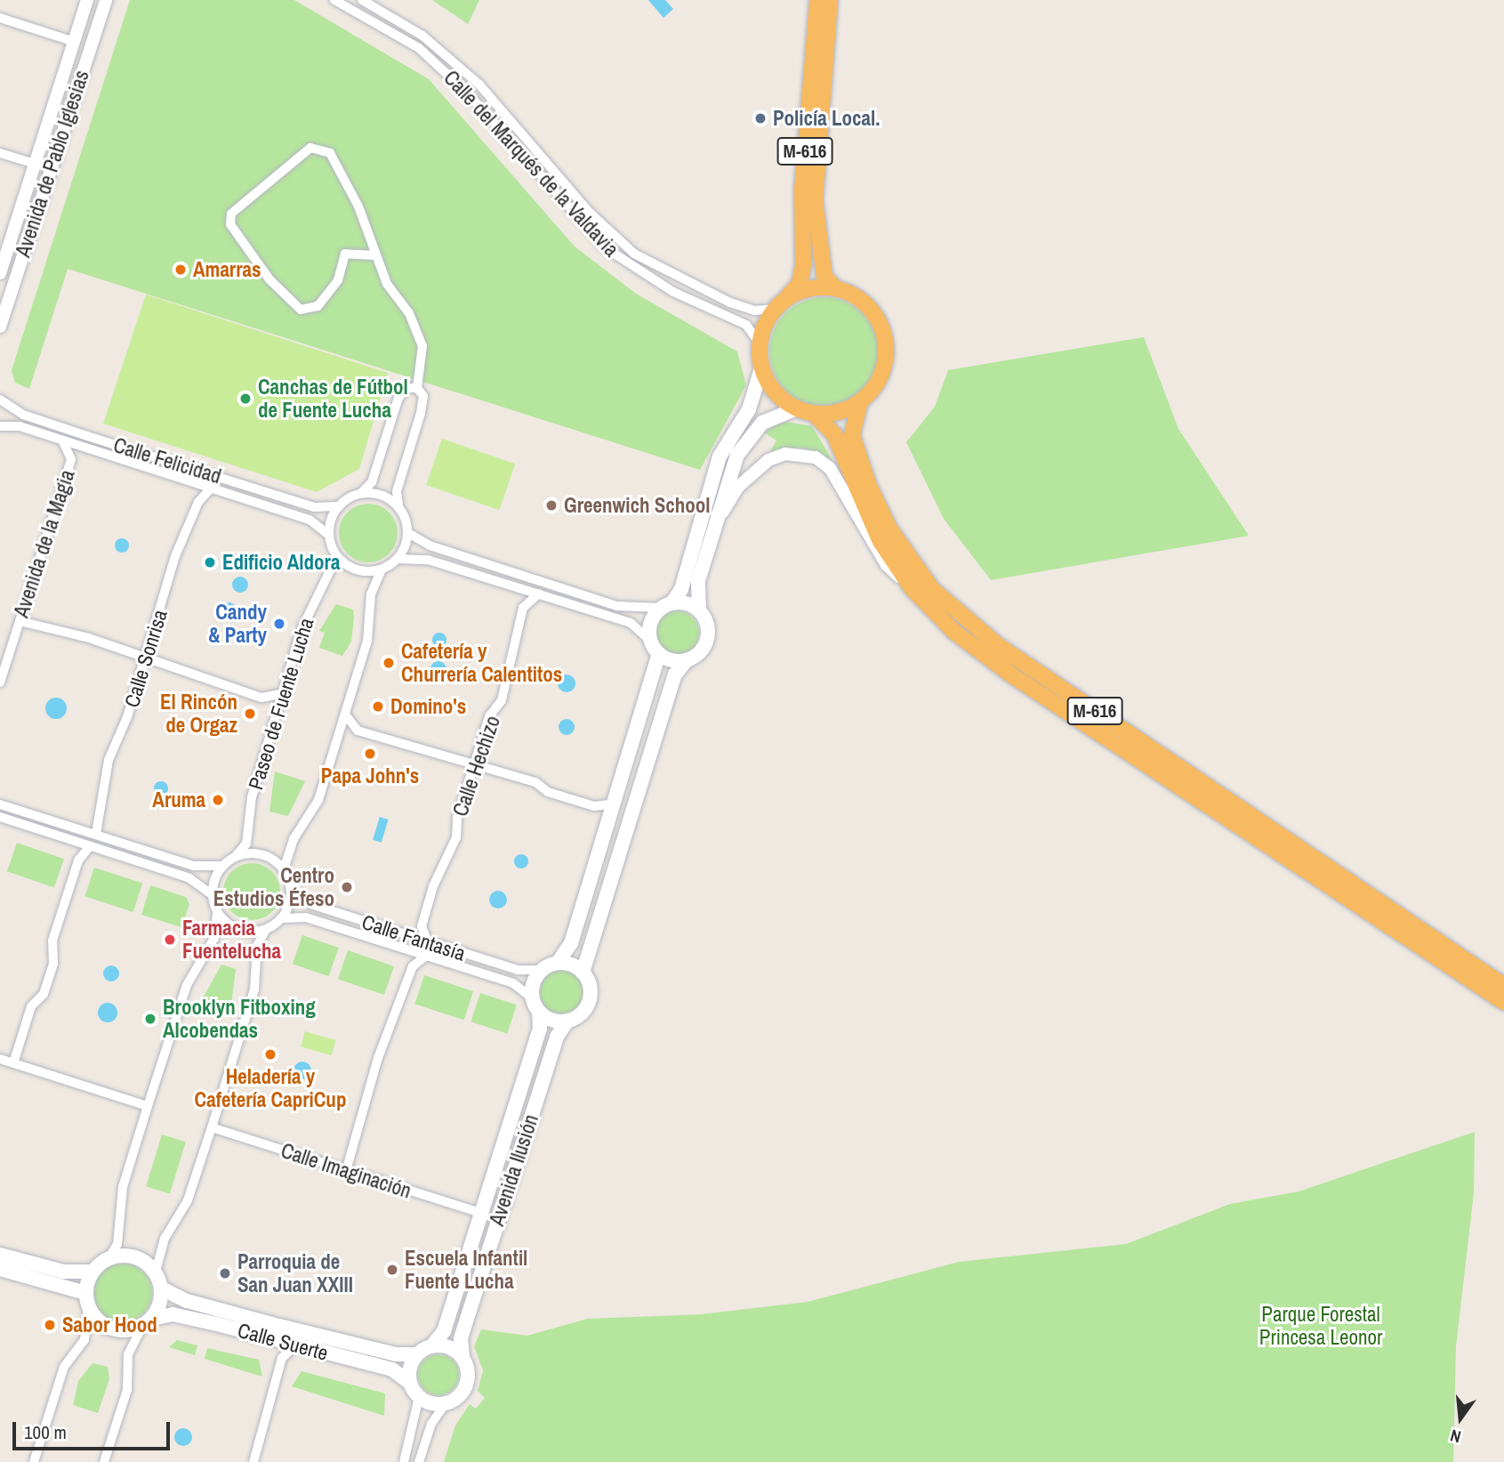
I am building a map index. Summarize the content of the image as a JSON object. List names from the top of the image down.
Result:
{
  "streets": {
    "highway": ["M-616"],
    "main road": ["Avenida Ilusión", "Calle Suerte"],
    "street": [
      "Avenida de Pablo Iglesias",
      "Calle del Marqués de la Valdavia",
      "Calle Felicidad",
      "Avenida de la Magia",
      "Calle Sonrisa",
      "Paseo de Fuente Lucha",
      "Calle Hechizo",
      "Calle Fantasía",
      "Calle Imaginación"
    ]
  },
  "crossings": [
    ["M-616", "Calle del Marqués de la Valdavia"],
    ["Calle Felicidad", "Avenida de la Magia"],
    ["Calle Felicidad", "Calle Sonrisa"],
    ["Calle Felicidad", "Paseo de Fuente Lucha"],
    ["Paseo de Fuente Lucha", "Calle Fantasía"],
    ["Calle Hechizo", "Calle Fantasía"],
    ["Calle Fantasía", "Avenida Ilusión"],
    ["Avenida Ilusión", "Calle Imaginación"],
    ["Avenida Ilusión", "Calle Suerte"]
  ],
  "parks": ["Parque Forestal Princesa Leonor"],
  "places": [
    "Policía Local.",
    "Amarras",
    "Canchas de Fútbol de Fuente Lucha",
    "Greenwich School",
    "Edificio Aldora",
    "Candy & Party",
    "Cafetería y Churrería Calentitos",
    "Domino's",
    "El Rincón de Orgaz",
    "Papa John's",
    "Aruma",
    "Centro Estudios Éfeso",
    "Farmacia Fuentelucha",
    "Brooklyn Fitboxing Alcobendas",
    "Heladería y Cafetería CapriCup",
    "Escuela Infantil Fuente Lucha",
    "Parroquia de San Juan XXIII",
    "Sabor Hood"
  ],
  "scale_bar": "100 m",
  "north": "bottom"
}
